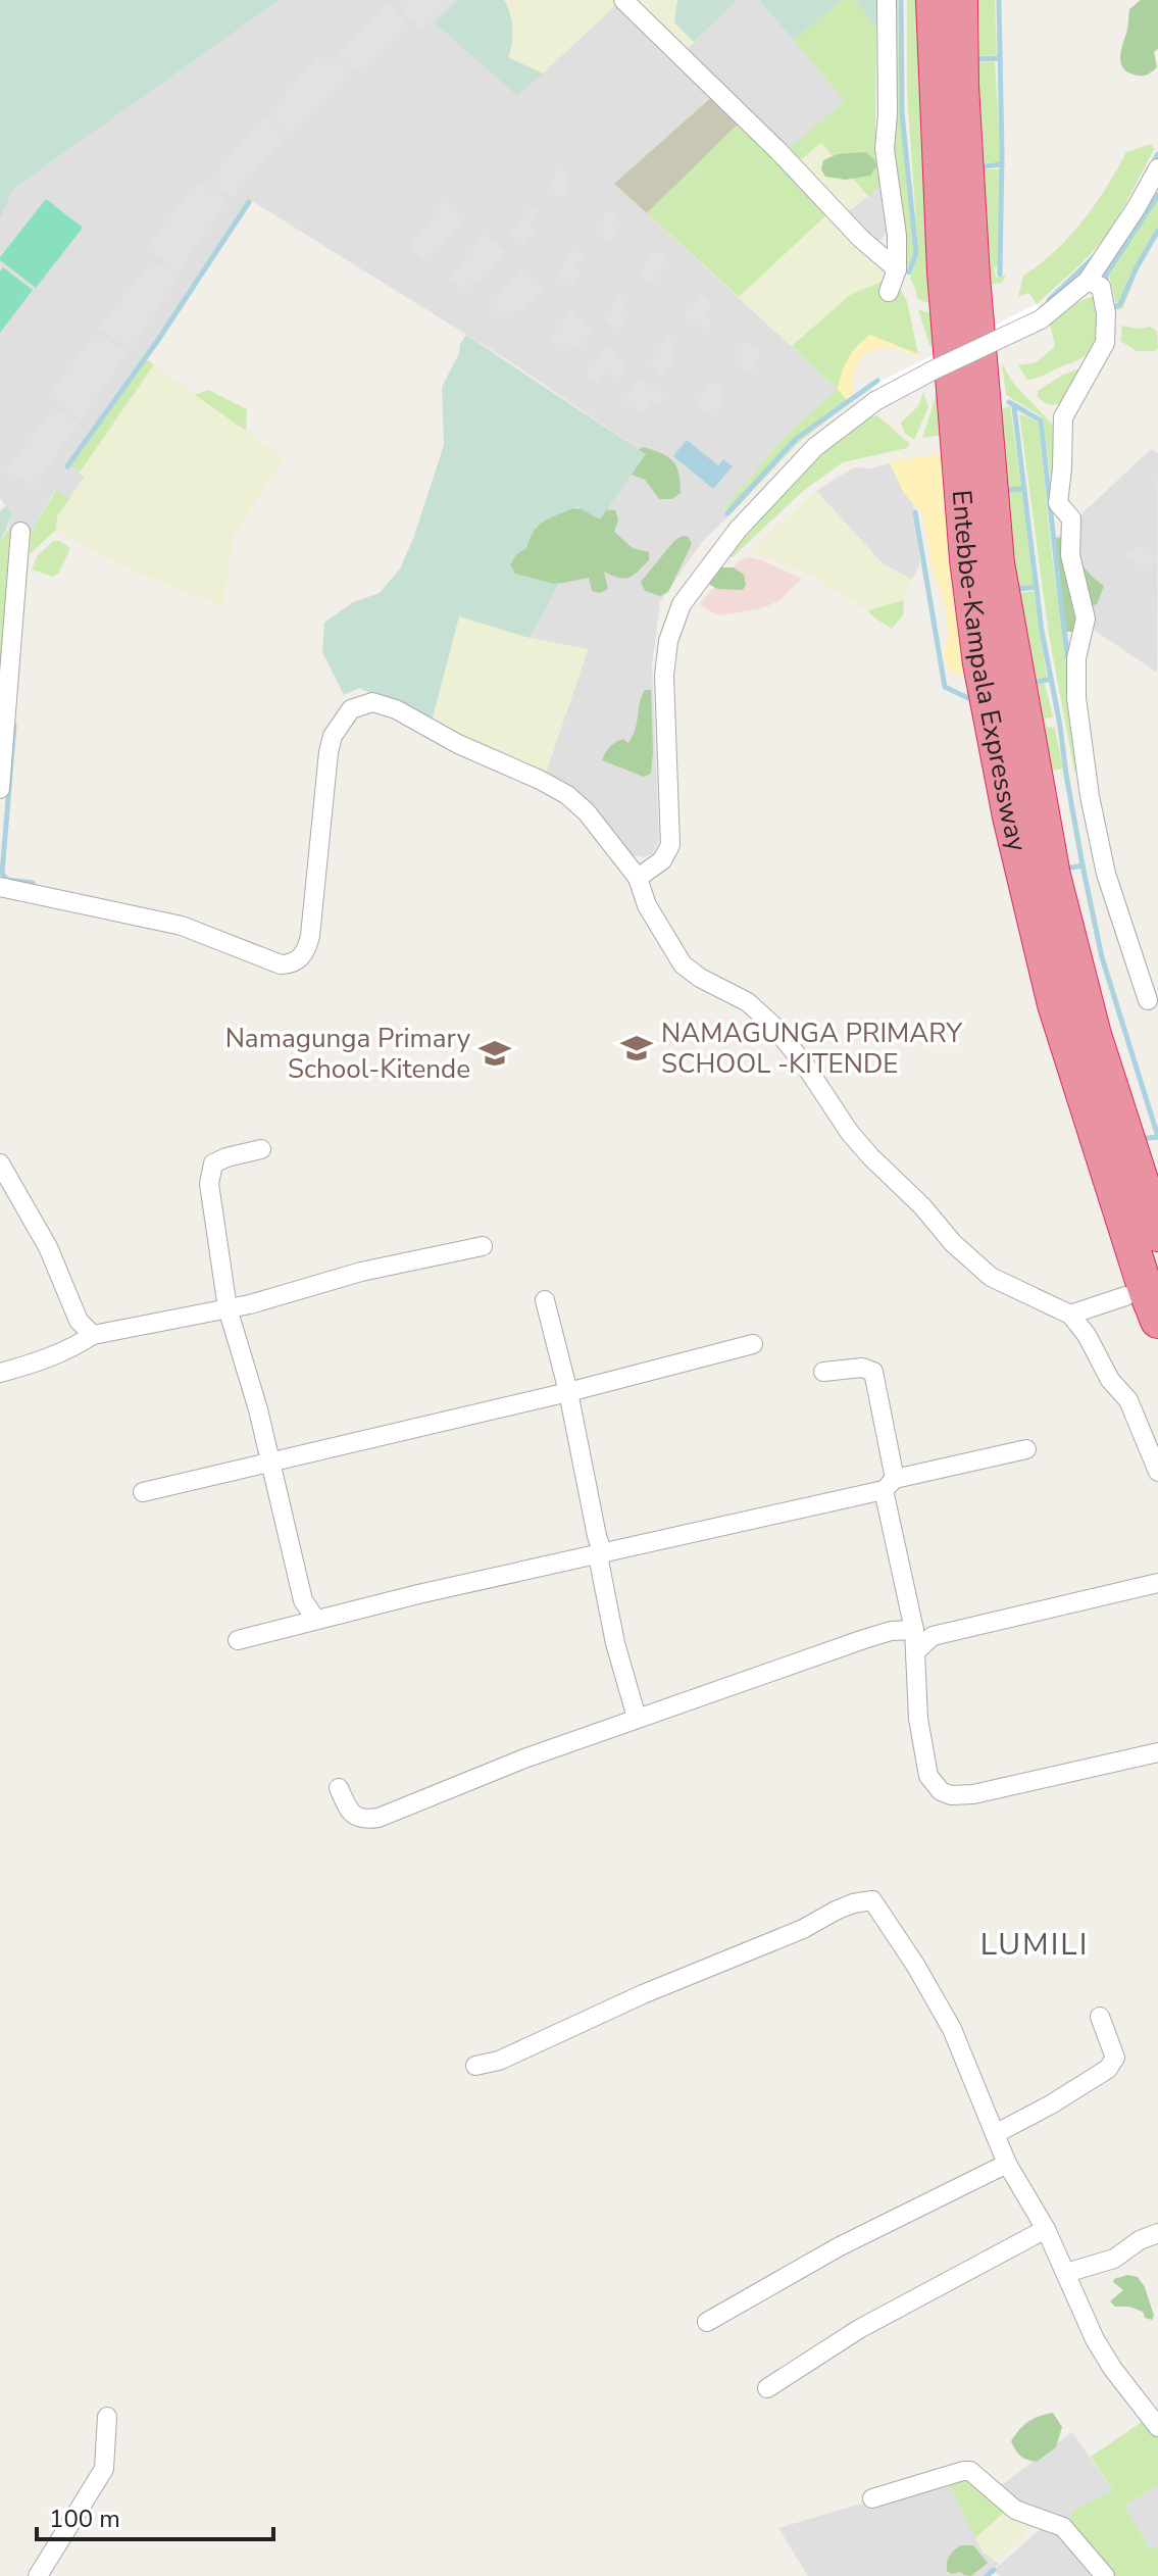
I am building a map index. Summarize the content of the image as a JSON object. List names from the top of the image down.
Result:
{
  "streets": {
    "highway": ["Entebbe-Kampala Expressway"]
  },
  "districts": ["LUMILI"],
  "places": {
    "school or university": ["NAMAGUNGA PRIMARY SCHOOL -KITENDE", "Namagunga Primary School-Kitende"]
  },
  "scale_bar": "100 m"
}
